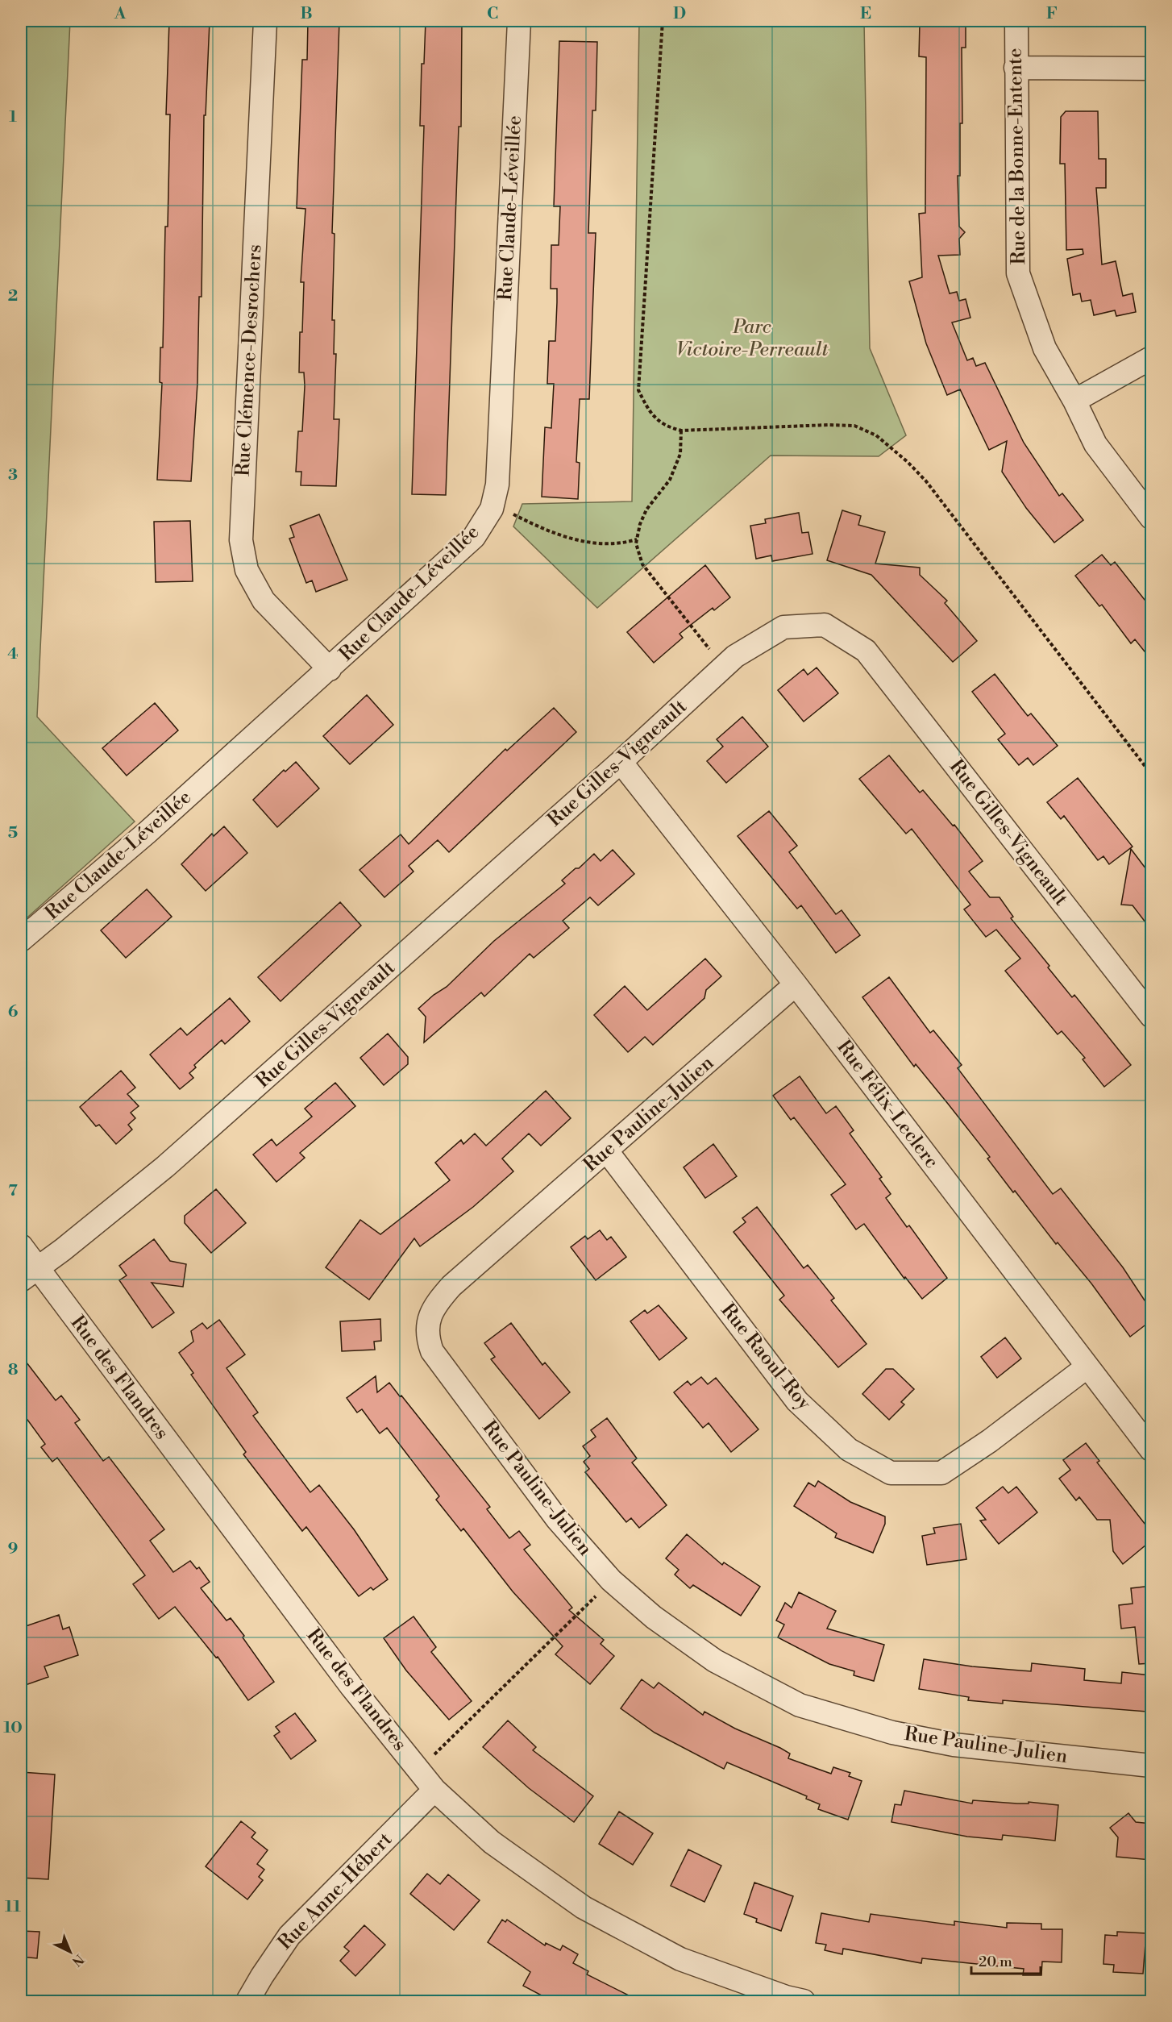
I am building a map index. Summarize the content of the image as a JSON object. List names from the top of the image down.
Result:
{
  "streets": {
    "street": [
      "Rue de la Bonne-Entente",
      "Rue Claude-Léveillée",
      "Rue Clémence-Desrochers",
      "Rue Gilles-Vigneault",
      "Rue Félix-Leclerc",
      "Rue Pauline-Julien",
      "Rue Raoul-Roy",
      "Rue des Flandres",
      "Rue Anne-Hébert"
    ]
  },
  "crossings": [
    ["Rue Claude-Léveillée", "Rue Clémence-Desrochers"],
    ["Rue Gilles-Vigneault", "Rue Félix-Leclerc"],
    ["Rue Gilles-Vigneault", "Rue des Flandres"],
    ["Rue Félix-Leclerc", "Rue Pauline-Julien"],
    ["Rue Félix-Leclerc", "Rue Raoul-Roy"],
    ["Rue Pauline-Julien", "Rue Raoul-Roy"],
    ["Rue des Flandres", "Rue Anne-Hébert"]
  ],
  "parks": ["Parc Victoire-Perreault"],
  "scale_bar": "20 m",
  "north": "bottom right",
  "grid": {
    "columns": [
      "A",
      "B",
      "C",
      "D",
      "E",
      "F"
    ],
    "rows": [
      "1",
      "2",
      "3",
      "4",
      "5",
      "6",
      "7",
      "8",
      "9",
      "10",
      "11"
    ]
  }
}
